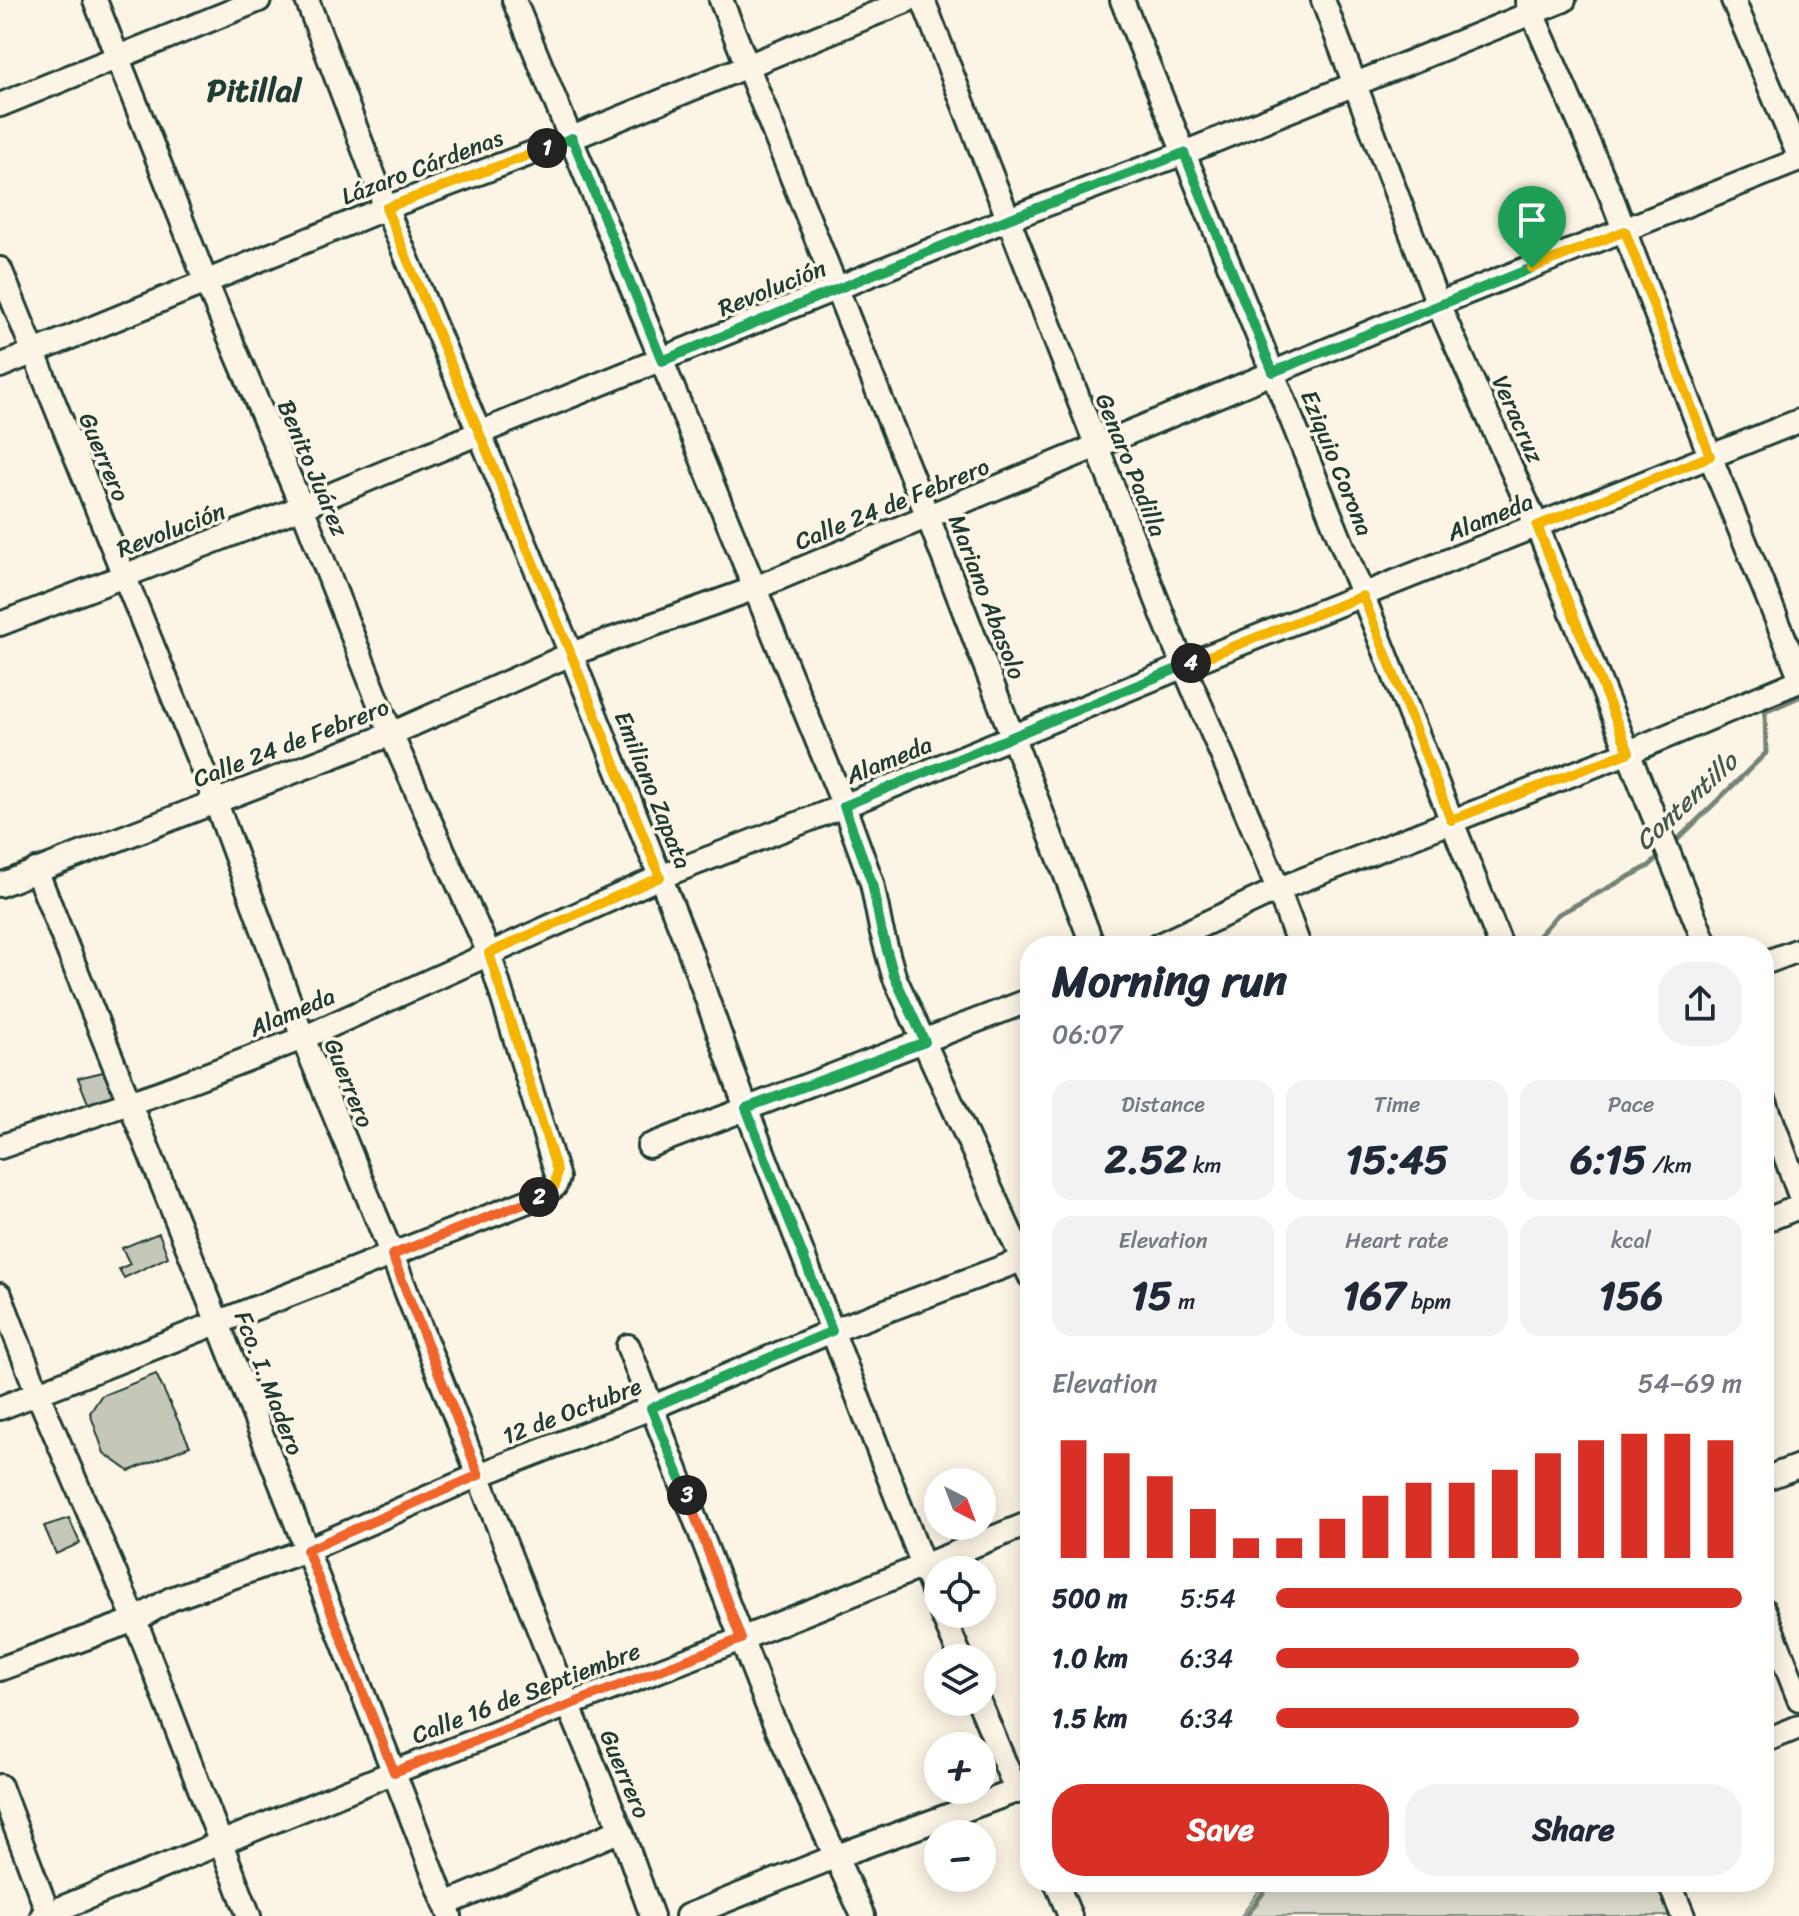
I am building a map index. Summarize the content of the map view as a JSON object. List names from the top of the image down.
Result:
{
  "streets": {
    "street": [
      "Lázaro Cárdenas",
      "Revolución",
      "Veracruz",
      "Guerrero",
      "Eziquio Corona",
      "Genaro Padilla",
      "Benito Juárez",
      "Calle 24 de Febrero",
      "Alameda",
      "Mariano Abasolo",
      "Emiliano Zapata",
      "Fco. I. Madero",
      "12 de Octubre",
      "Calle 16 de Septiembre"
    ]
  },
  "crossings": [
    ["Lázaro Cárdenas", "Guerrero"],
    ["Lázaro Cárdenas", "Benito Juárez"],
    ["Lázaro Cárdenas", "Mariano Abasolo"],
    ["Lázaro Cárdenas", "Emiliano Zapata"],
    ["Revolución", "Veracruz"],
    ["Revolución", "Guerrero"],
    ["Revolución", "Eziquio Corona"],
    ["Revolución", "Genaro Padilla"],
    ["Revolución", "Benito Juárez"],
    ["Revolución", "Mariano Abasolo"],
    ["Revolución", "Emiliano Zapata"],
    ["Veracruz", "Calle 24 de Febrero"],
    ["Veracruz", "Alameda"],
    ["Guerrero", "Benito Juárez"],
    ["Guerrero", "Calle 24 de Febrero"],
    ["Guerrero", "Alameda"],
    ["Guerrero", "12 de Octubre"],
    ["Guerrero", "Calle 16 de Septiembre"],
    ["Eziquio Corona", "Calle 24 de Febrero"],
    ["Eziquio Corona", "Alameda"],
    ["Genaro Padilla", "Calle 24 de Febrero"],
    ["Genaro Padilla", "Alameda"],
    ["Benito Juárez", "Calle 24 de Febrero"],
    ["Benito Juárez", "Alameda"],
    ["Calle 24 de Febrero", "Mariano Abasolo"],
    ["Calle 24 de Febrero", "Emiliano Zapata"],
    ["Calle 24 de Febrero", "Fco. I. Madero"],
    ["Alameda", "Mariano Abasolo"],
    ["Alameda", "Emiliano Zapata"],
    ["Alameda", "Fco. I. Madero"],
    ["Emiliano Zapata", "12 de Octubre"],
    ["Emiliano Zapata", "Calle 16 de Septiembre"],
    ["Fco. I. Madero", "12 de Octubre"],
    ["Fco. I. Madero", "Calle 16 de Septiembre"]
  ],
  "districts": ["Pitillal"],
  "water": ["Contentillo"],
  "north": "bottom right",
  "page": {
    "pins": [
      "1",
      "4",
      "2",
      "3"
    ],
    "heading": ["Morning run", "06:07"],
    "stats": [
      ["Distance", "2.52 km"],
      ["Time", "15:45"],
      ["Pace", "6:15 /km"],
      ["Elevation", "15 m"],
      ["Heart rate", "167 bpm"],
      ["kcal", "156"]
    ],
    "chart": ["Elevation", "54–69 m"],
    "map_buttons": ["+", "−"],
    "list": [
      {
        "name": "500 m",
        "note": "5:54"
      },
      {
        "name": "1.0 km",
        "note": "6:34"
      },
      {
        "name": "1.5 km",
        "note": "6:34"
      }
    ],
    "buttons": ["Save", "Share"]
  }
}
